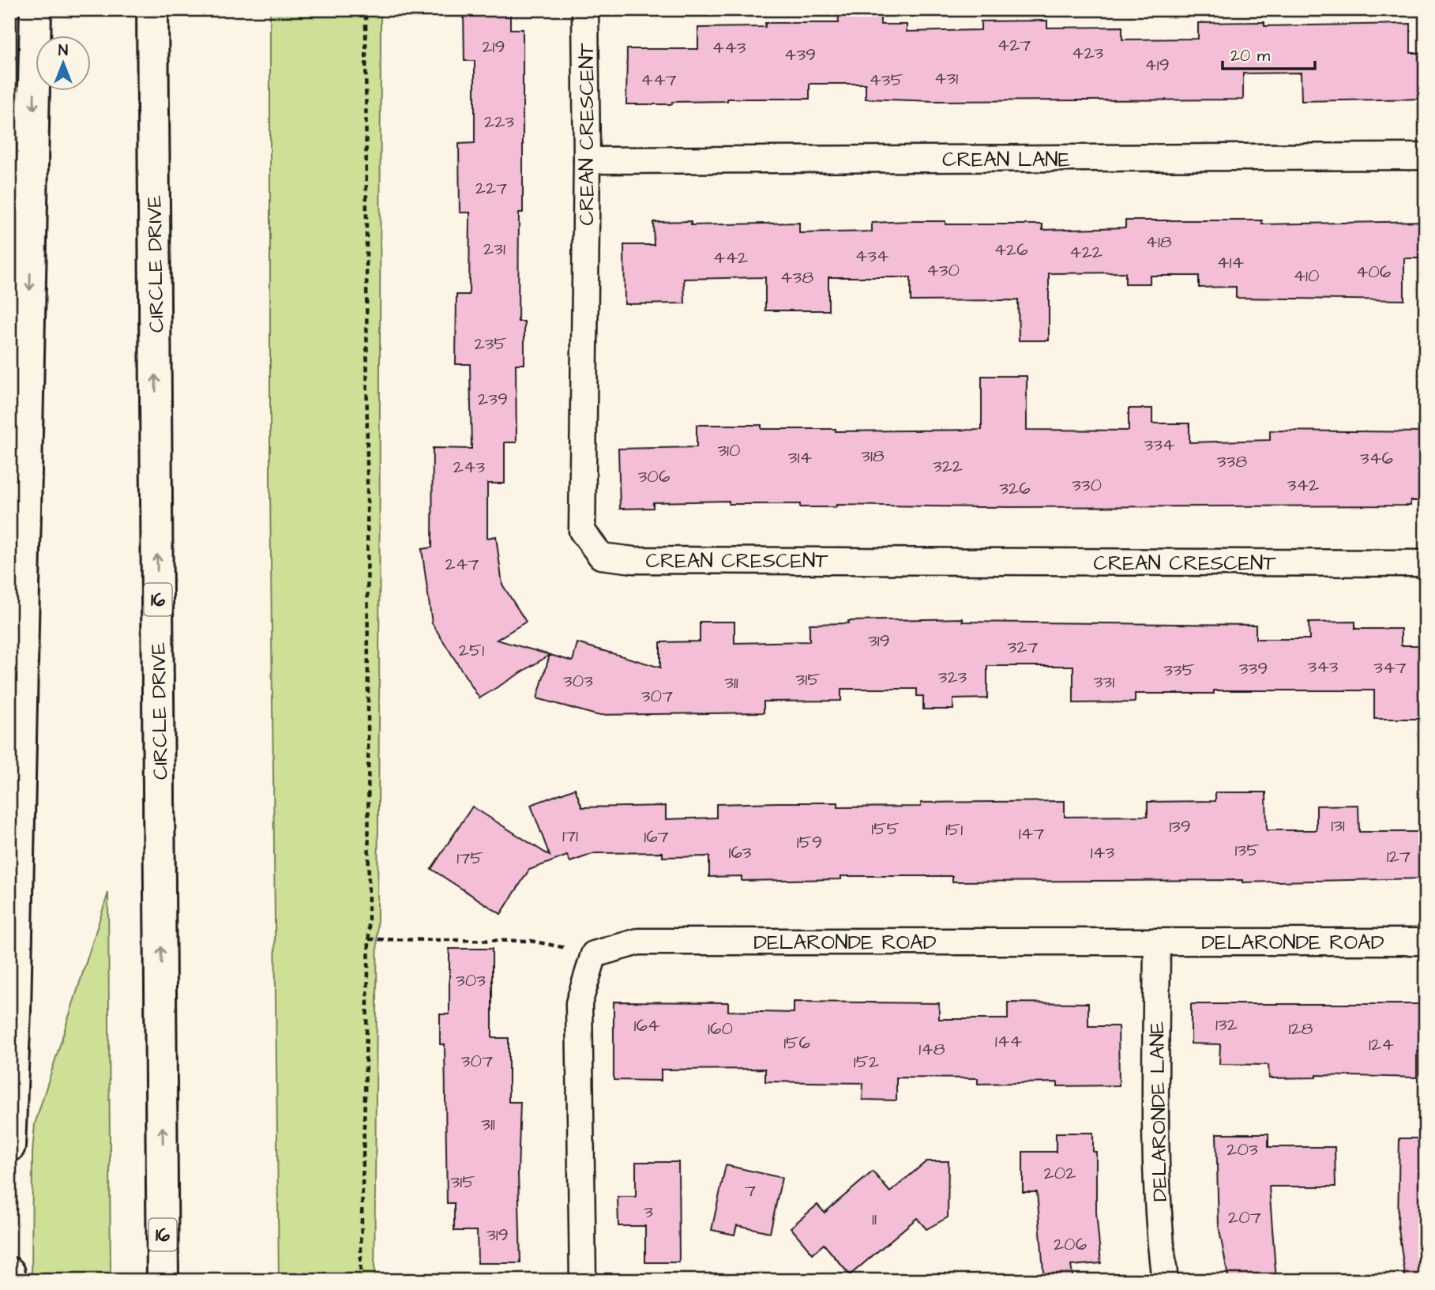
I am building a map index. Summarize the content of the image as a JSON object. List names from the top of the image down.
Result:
{
  "streets": {
    "highway": ["CIRCLE DRIVE", "16"],
    "street": [
      "CREAN CRESCENT",
      "CREAN LANE",
      "DELARONDE ROAD",
      "DELARONDE LANE"
    ]
  },
  "crossings": [
    ["CREAN CRESCENT", "CREAN LANE"],
    ["DELARONDE ROAD", "DELARONDE LANE"]
  ],
  "house_numbers": [
    "427",
    "219",
    "443",
    "423",
    "439",
    "419",
    "431",
    "447",
    "435",
    "223",
    "227",
    "418",
    "231",
    "426",
    "422",
    "434",
    "442",
    "414",
    "430",
    "406",
    "410",
    "438",
    "235",
    "239",
    "334",
    "310",
    "318",
    "314",
    "346",
    "338",
    "322",
    "243",
    "306",
    "330",
    "342",
    "326",
    "247",
    "319",
    "327",
    "251",
    "343",
    "347",
    "339",
    "335",
    "323",
    "315",
    "303",
    "331",
    "311",
    "307",
    "131",
    "139",
    "155",
    "151",
    "147",
    "171",
    "167",
    "159",
    "135",
    "163",
    "143",
    "127",
    "175",
    "303",
    "132",
    "164",
    "160",
    "128",
    "144",
    "156",
    "124",
    "148",
    "307",
    "152",
    "311",
    "203",
    "202",
    "315",
    "7",
    "3",
    "207",
    "11",
    "319",
    "206"
  ],
  "scale_bar": "20 m",
  "north": "top"
}
